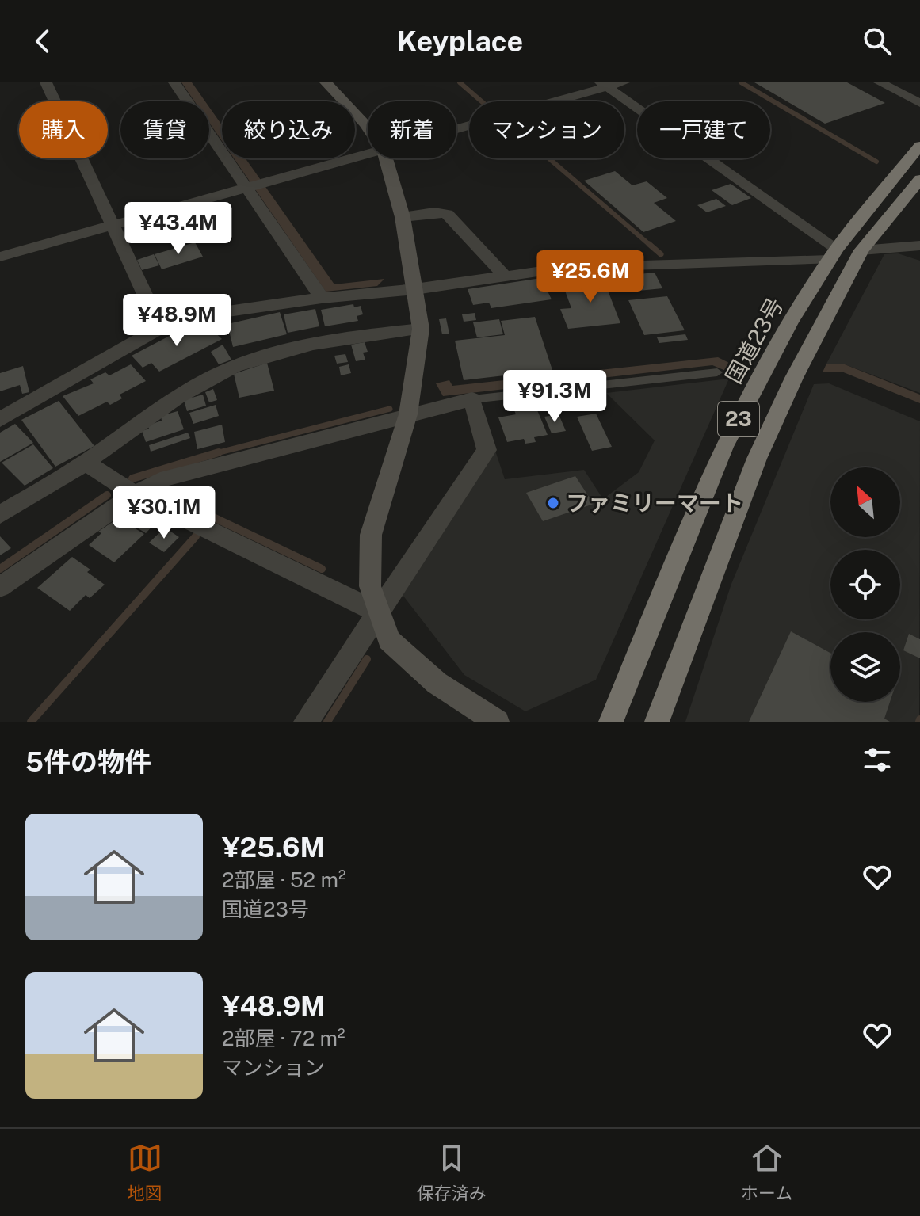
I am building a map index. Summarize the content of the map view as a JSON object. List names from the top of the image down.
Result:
{
  "streets": {
    "highway": ["国道23号", "23"]
  },
  "places": ["ファミリーマート"],
  "north": "top left",
  "page": {
    "header": "Keyplace",
    "chip": [
      "購入",
      "賃貸",
      "絞り込み",
      "新着",
      "マンション",
      "一戸建て"
    ],
    "price": [
      "¥43.4M",
      "¥25.6M",
      "¥48.9M",
      "¥91.3M",
      "¥30.1M"
    ],
    "heading": "5件の物件",
    "list": [
      {
        "name": "¥25.6M",
        "note": "2部屋 · 52 m² · 国道23号"
      },
      {
        "name": "¥48.9M",
        "note": "2部屋 · 72 m² · マンション"
      }
    ],
    "tabs": ["地図", "保存済み", "ホーム"]
  }
}
